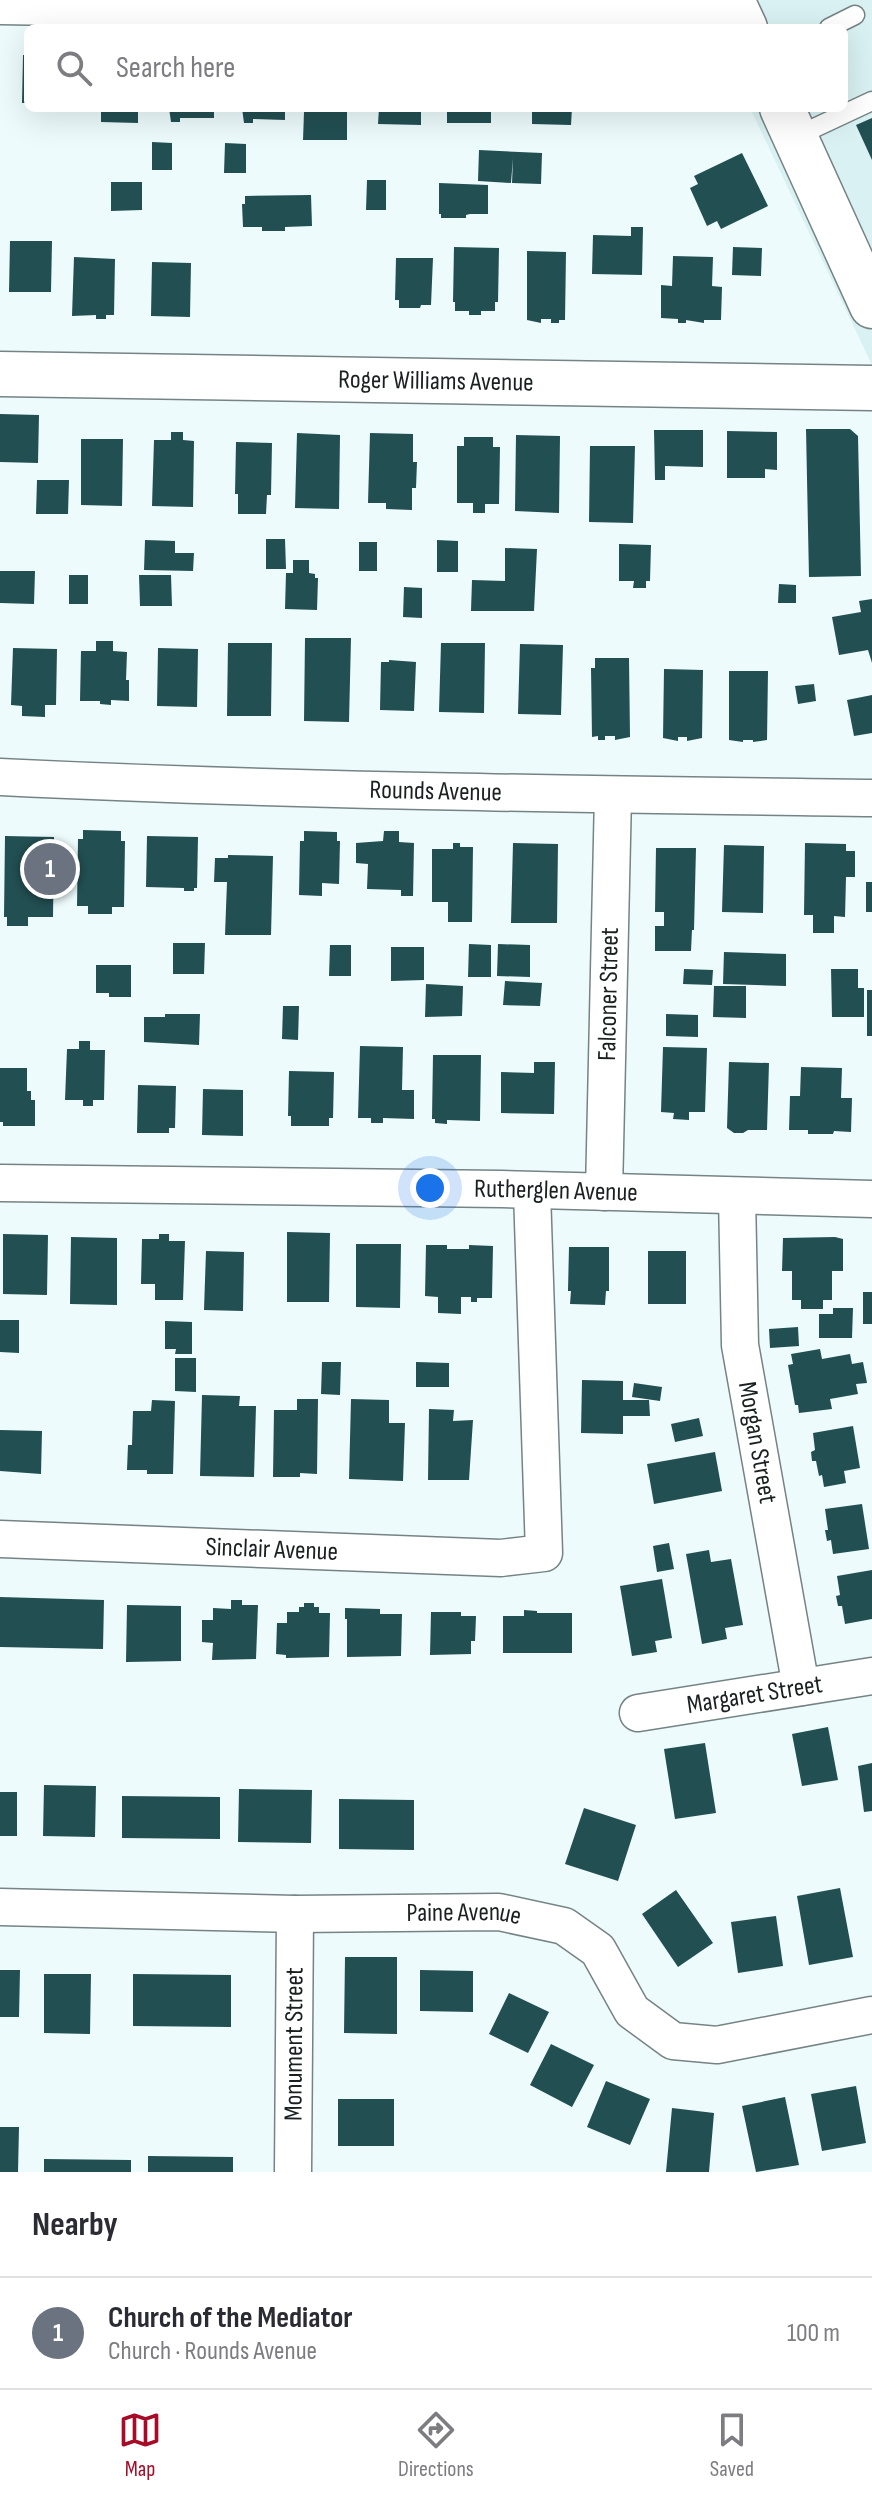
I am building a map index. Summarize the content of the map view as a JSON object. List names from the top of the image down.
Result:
{
  "streets": {
    "main road": ["Roger Williams Avenue"],
    "street": [
      "Rounds Avenue",
      "Falconer Street",
      "Rutherglen Avenue",
      "Morgan Street",
      "Sinclair Avenue",
      "Margaret Street",
      "Paine Avenue",
      "Monument Street"
    ]
  },
  "crossings": [
    ["Rounds Avenue", "Falconer Street"],
    ["Falconer Street", "Rutherglen Avenue"],
    ["Rutherglen Avenue", "Morgan Street"],
    ["Rutherglen Avenue", "Sinclair Avenue"],
    ["Morgan Street", "Margaret Street"],
    ["Paine Avenue", "Monument Street"]
  ],
  "page": {
    "search": "Search here",
    "pins": "1",
    "heading": "Nearby",
    "list": [
      {
        "mark": "1",
        "name": "Church of the Mediator",
        "note": "Church · Rounds Avenue",
        "value": "100 m"
      }
    ],
    "nav": ["Map", "Directions", "Saved"]
  }
}
